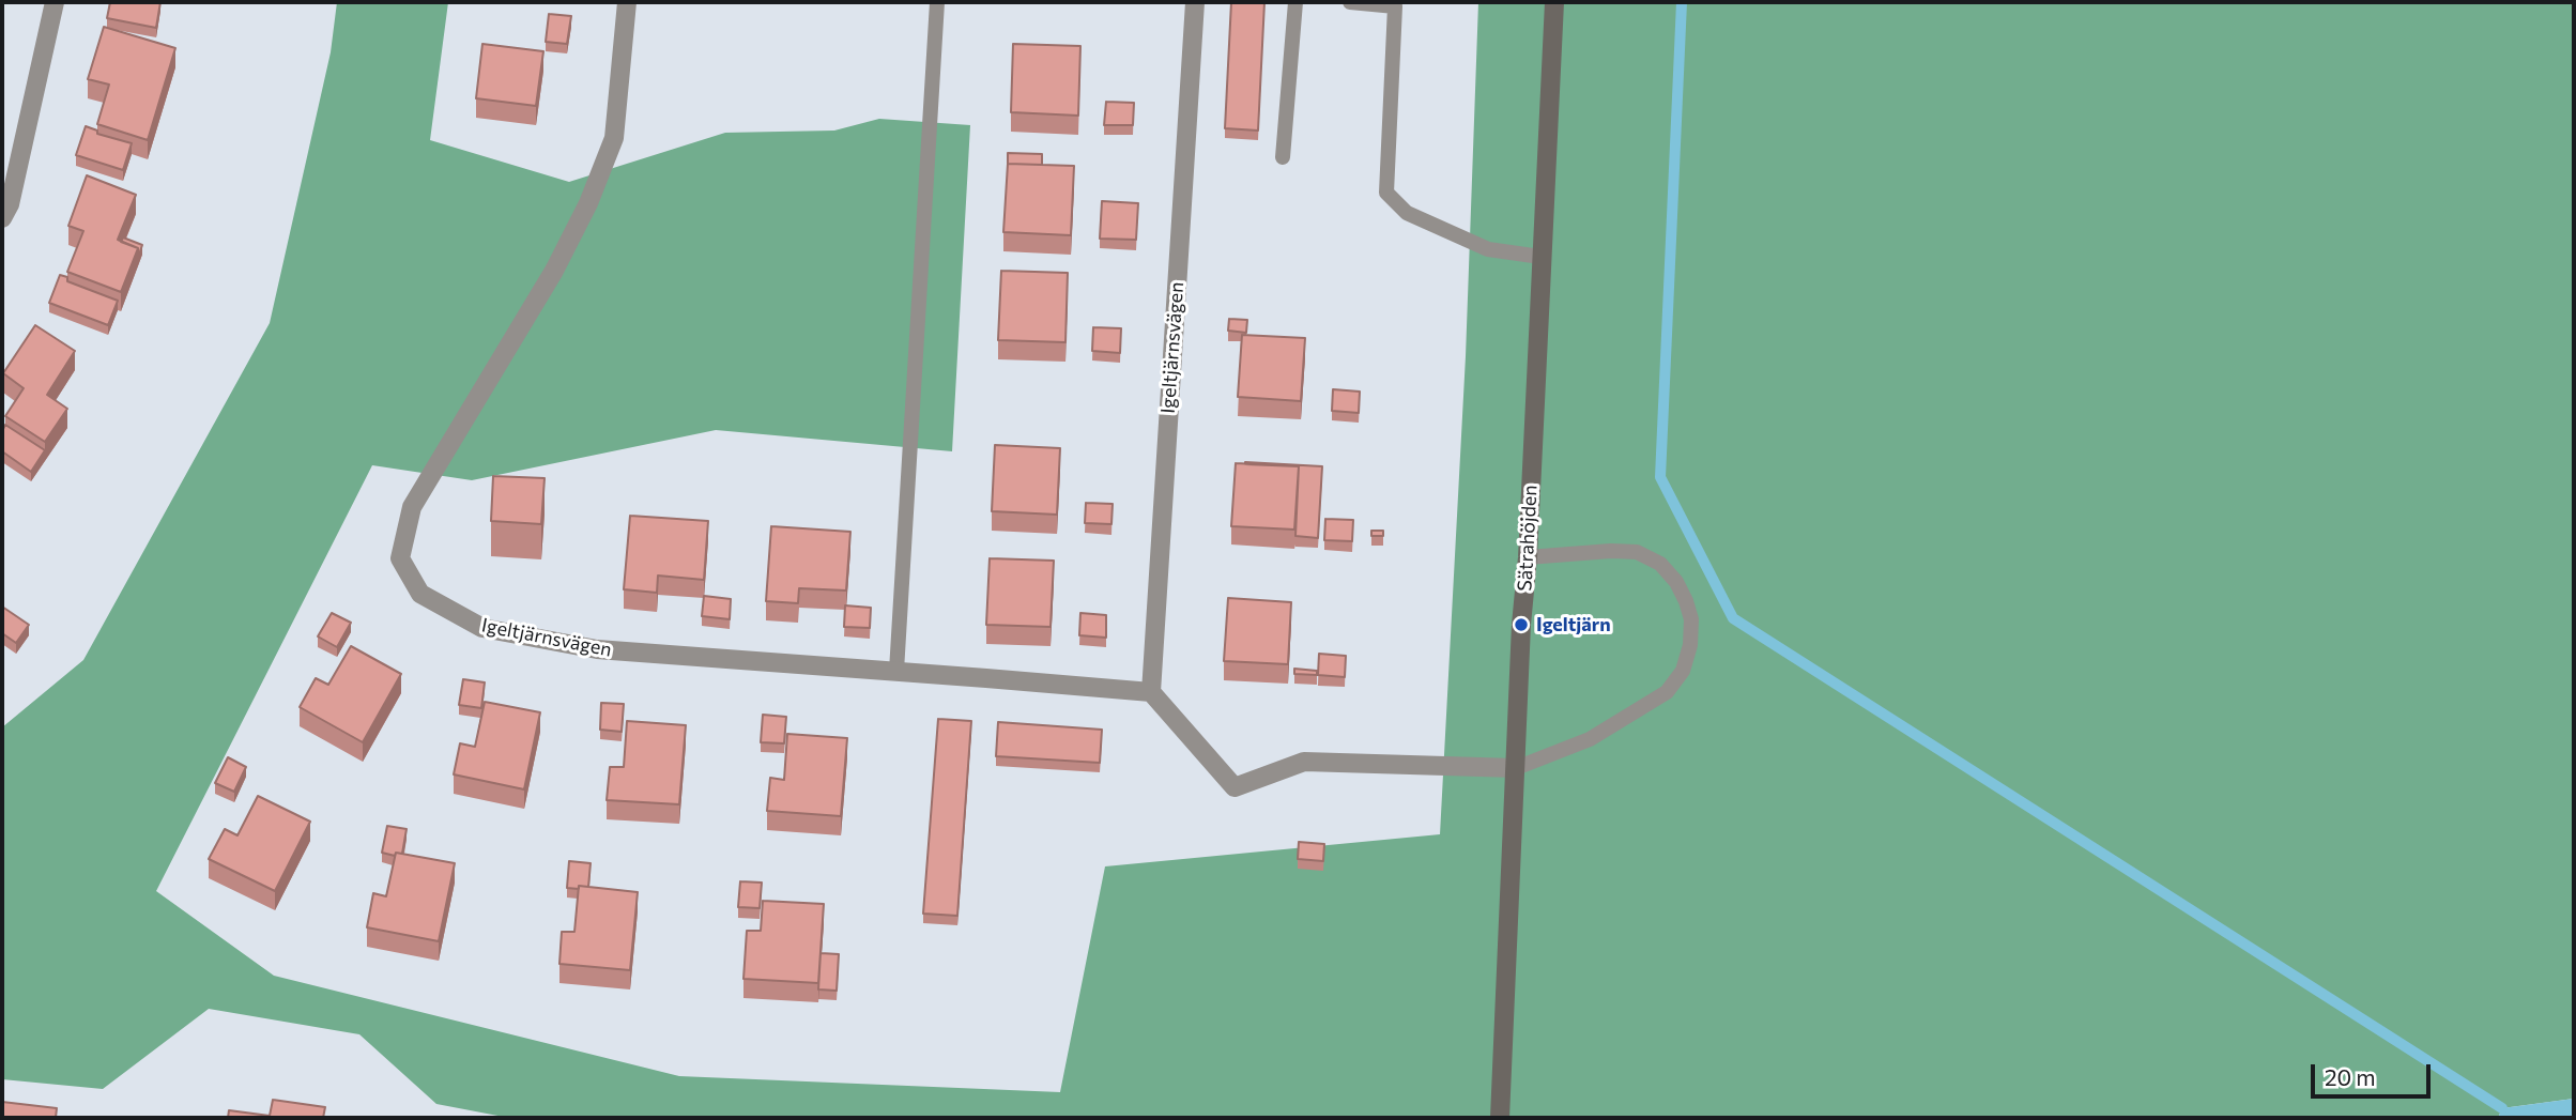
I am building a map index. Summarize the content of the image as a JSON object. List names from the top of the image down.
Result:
{
  "streets": {
    "street": ["Igeltjärnsvägen", "Sätrahöjden"]
  },
  "places": ["Igeltjärn"],
  "scale_bar": "20 m"
}
